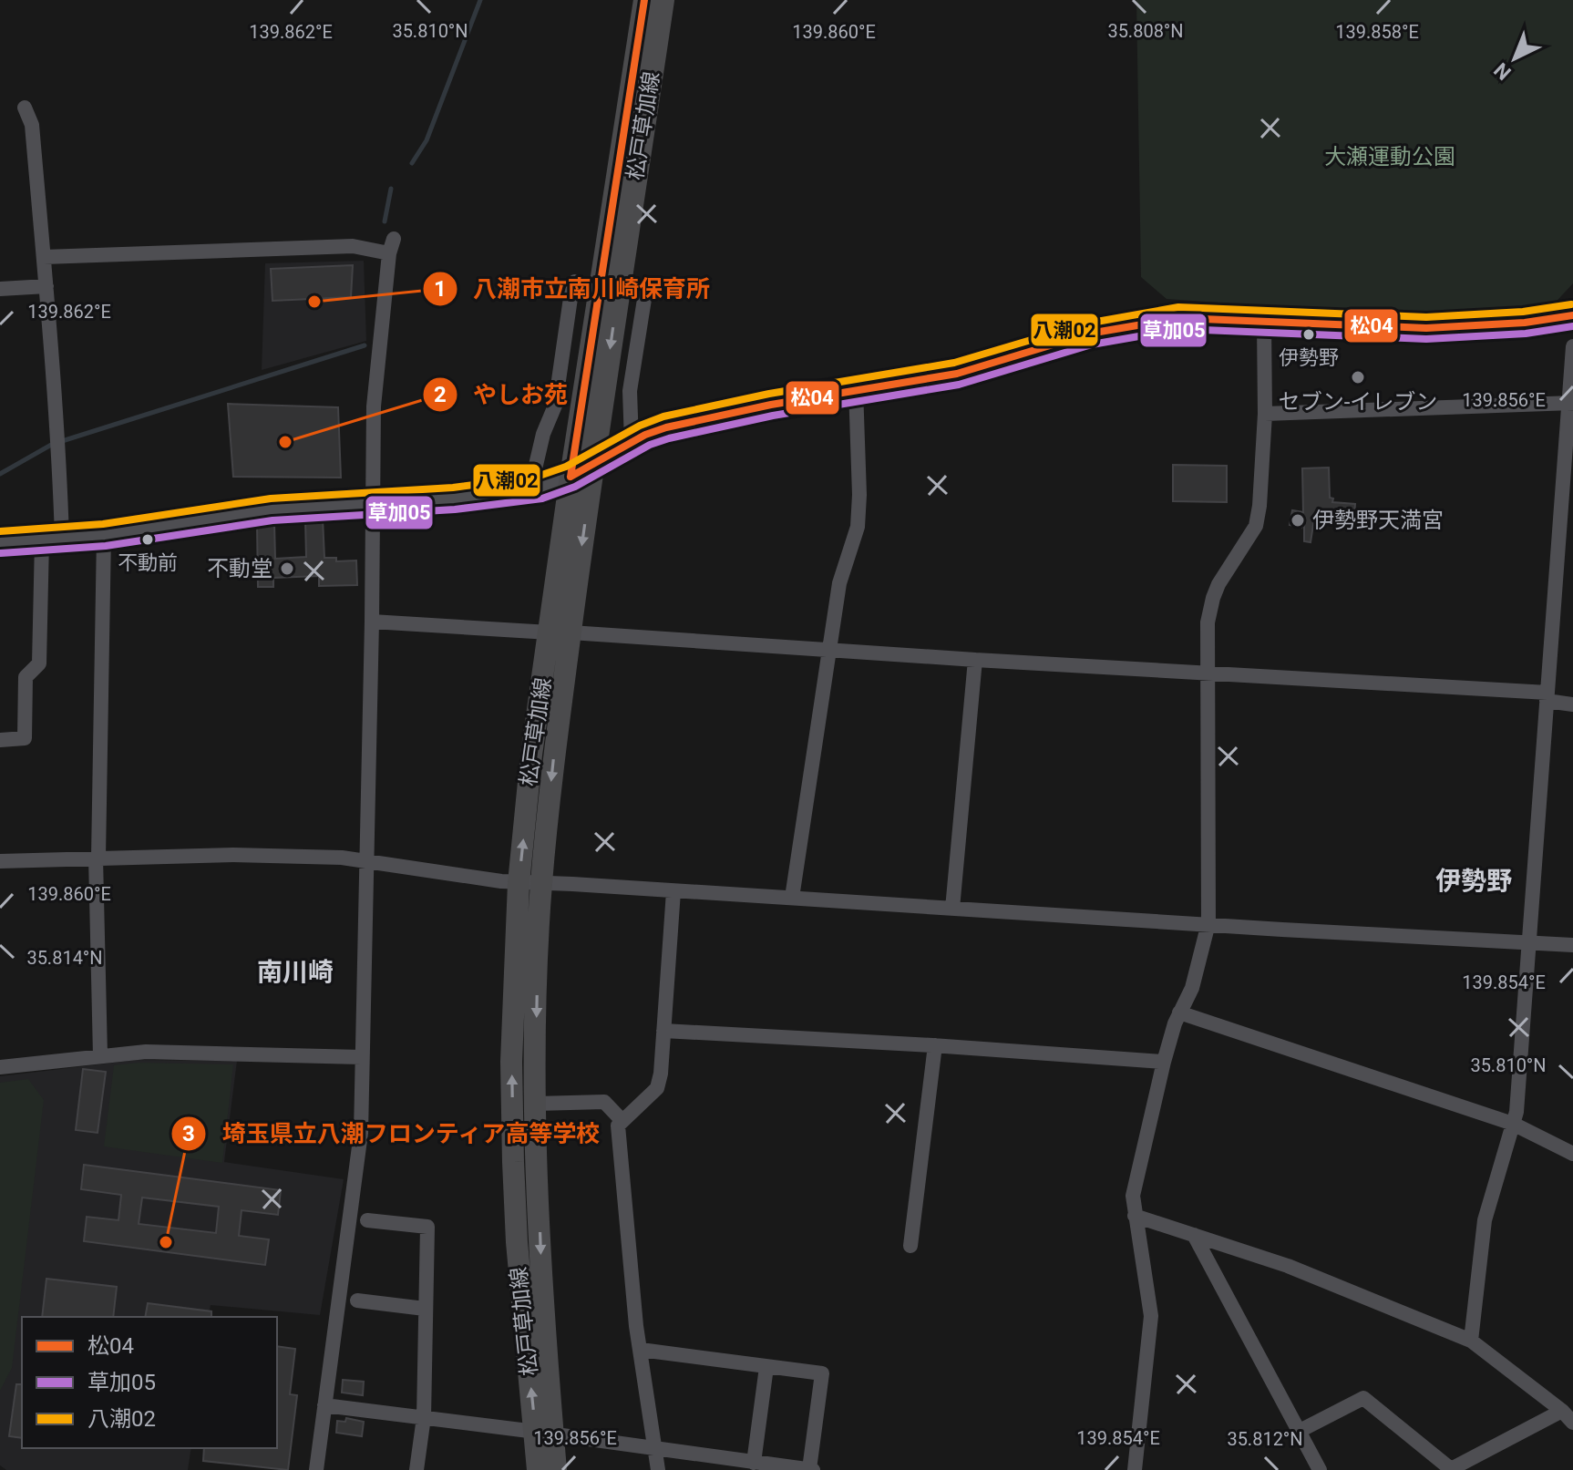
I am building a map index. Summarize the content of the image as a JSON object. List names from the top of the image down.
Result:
{
  "streets": {
    "main road": ["松戸草加線"]
  },
  "districts": ["伊勢野", "南川崎"],
  "parks": ["大瀬運動公園"],
  "places": [
    "八潮市立南川崎保育所",
    "伊勢野",
    "セブン-イレブン",
    "やしお苑",
    "伊勢野天満宮",
    "不動前",
    "不動堂",
    "埼玉県立八潮フロンティア高等学校"
  ],
  "lines": ["transit line 松04", "transit line 八潮02", "transit line 草加05"],
  "legend": ["松04", "草加05", "八潮02"],
  "north": "bottom left",
  "coordinates": [
    "35.810°N",
    "35.808°N",
    "139.862°E",
    "139.860°E",
    "139.858°E",
    "139.856°E",
    "35.814°N",
    "139.854°E",
    "35.812°N"
  ]
}
